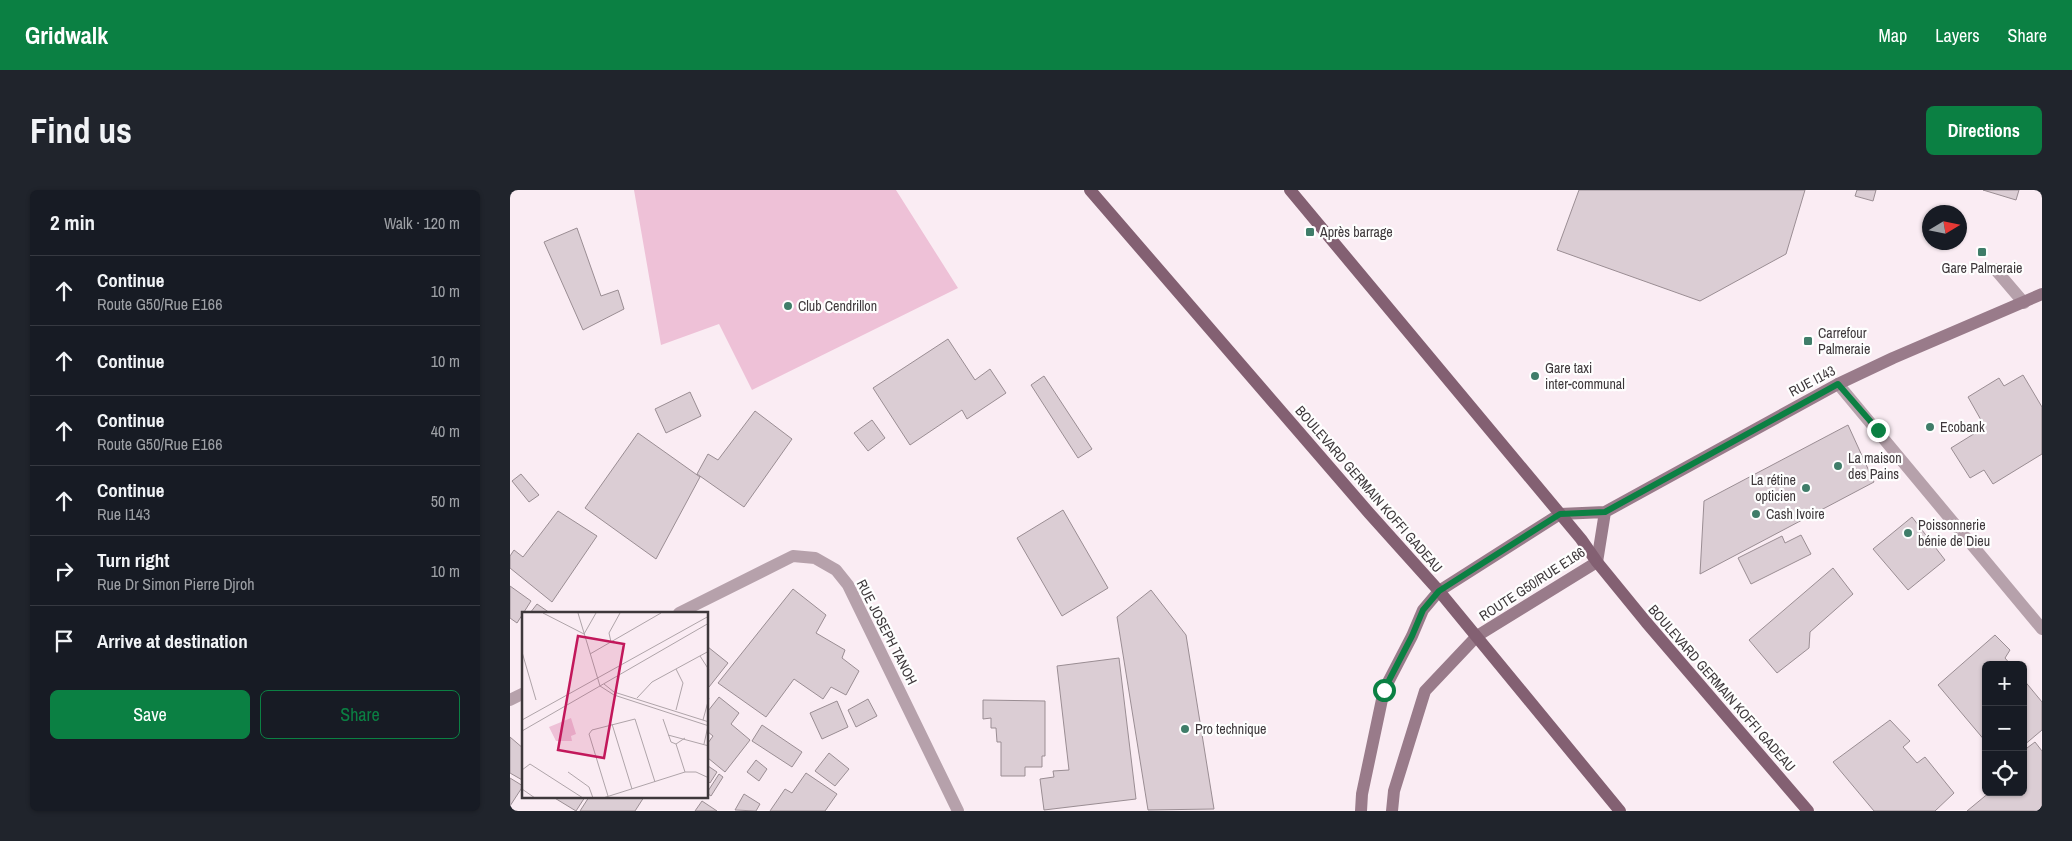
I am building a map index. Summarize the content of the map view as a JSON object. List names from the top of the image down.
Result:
{
  "streets": {
    "main road": ["RUE I143", "BOULEVARD GERMAIN KOFFI GADEAU", "ROUTE G50/RUE E166"],
    "street": ["RUE JOSEPH TANOH"]
  },
  "crossings": [
    ["RUE I143", "ROUTE G50/RUE E166"],
    ["BOULEVARD GERMAIN KOFFI GADEAU", "ROUTE G50/RUE E166"]
  ],
  "places": {
    "transit": ["Après barrage", "Gare Palmeraie", "Carrefour Palmeraie"],
    "other": [
      "Club Cendrillon",
      "Gare taxi inter-communal",
      "Ecobank",
      "La maison des Pains",
      "La rétine opticien",
      "Cash Ivoire",
      "Poissonnerie bénie de Dieu",
      "Pro technique"
    ]
  },
  "north": "right",
  "page": {
    "header": "Gridwalk",
    "nav": ["Map", "Layers", "Share"],
    "buttons": [
      "Directions",
      ["Save", "Share"]
    ],
    "title": "Find us",
    "heading": ["2 min", "Walk · 120 m"],
    "list": [
      ["Continue", "Route G50/Rue E166", "10 m"],
      ["Continue", "10 m"],
      ["Continue", "Route G50/Rue E166", "40 m"],
      ["Continue", "Rue I143", "50 m"],
      ["Turn right", "Rue Dr Simon Pierre Djroh", "10 m"],
      "Arrive at destination"
    ],
    "map_buttons": ["+", "−"]
  }
}
